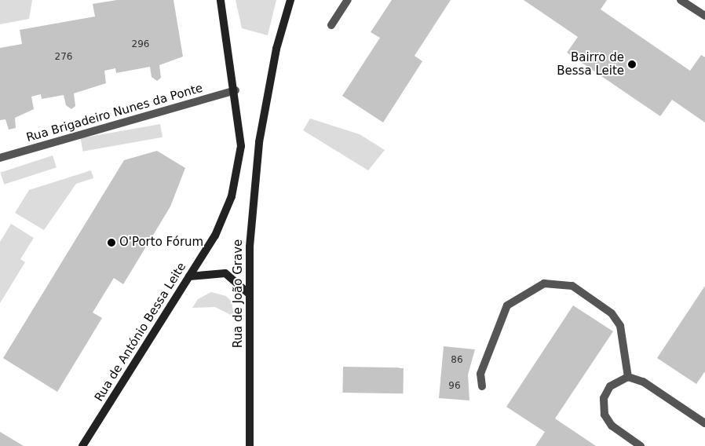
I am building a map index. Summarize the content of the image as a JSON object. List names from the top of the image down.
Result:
{
  "streets": {
    "main road": ["Rua de João Grave", "Rua de António Bessa Leite"],
    "street": ["Rua Brigadeiro Nunes da Ponte"]
  },
  "crossings": [
    ["Rua Brigadeiro Nunes da Ponte", "Rua de António Bessa Leite"]
  ],
  "places": ["Bairro de Bessa Leite", "O'Porto Fórum"],
  "house_numbers": [
    "296",
    "276",
    "86",
    "96"
  ]
}
